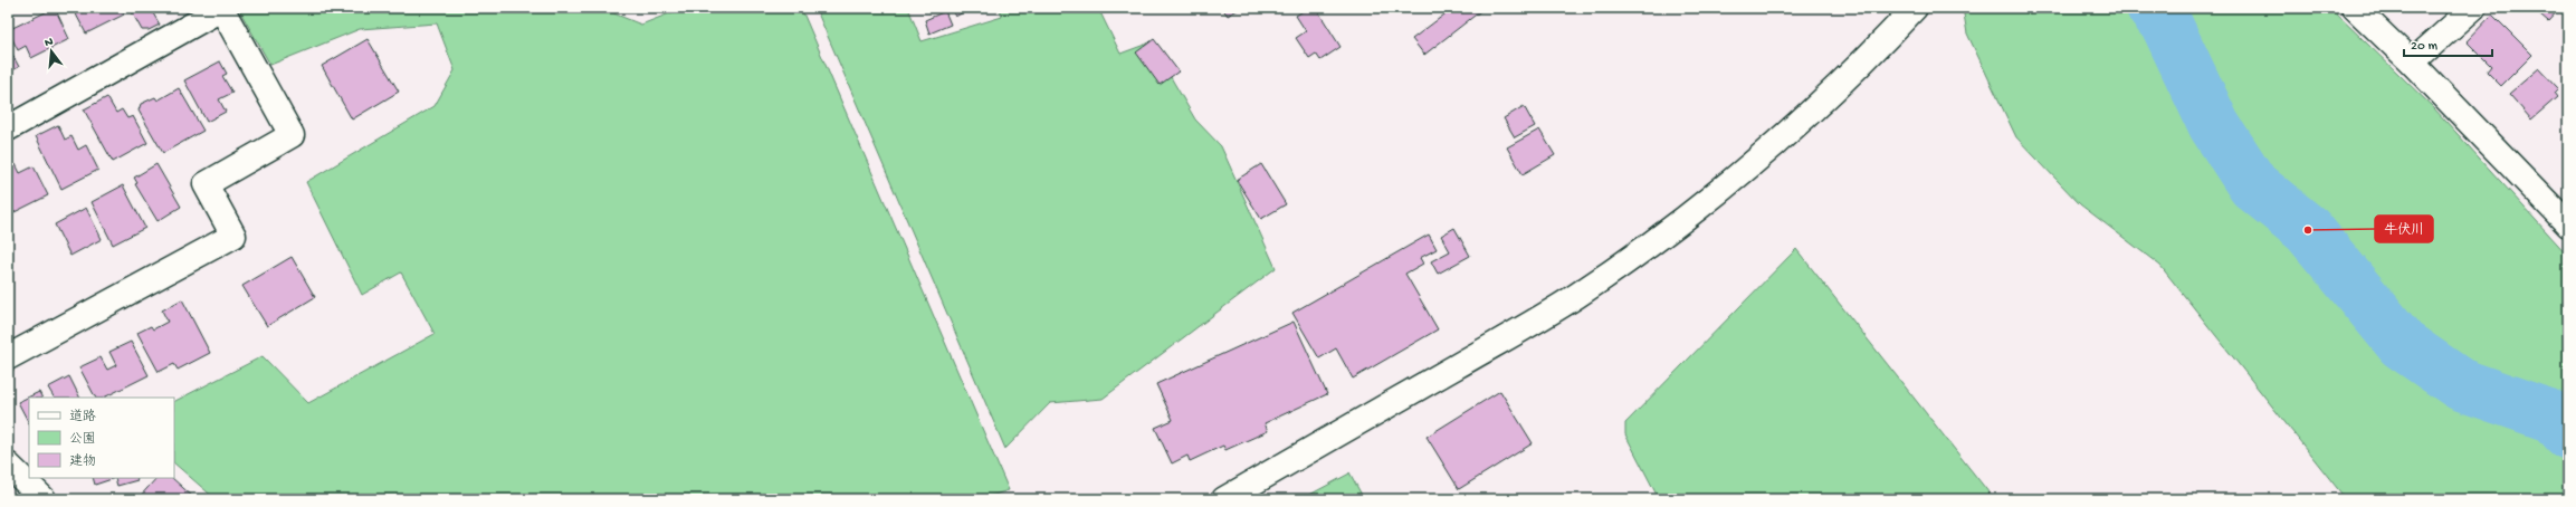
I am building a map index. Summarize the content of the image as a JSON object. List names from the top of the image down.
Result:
{
  "places": ["牛伏川"],
  "legend": ["道路", "公園", "建物"],
  "scale_bar": "20 m",
  "north": "top"
}
